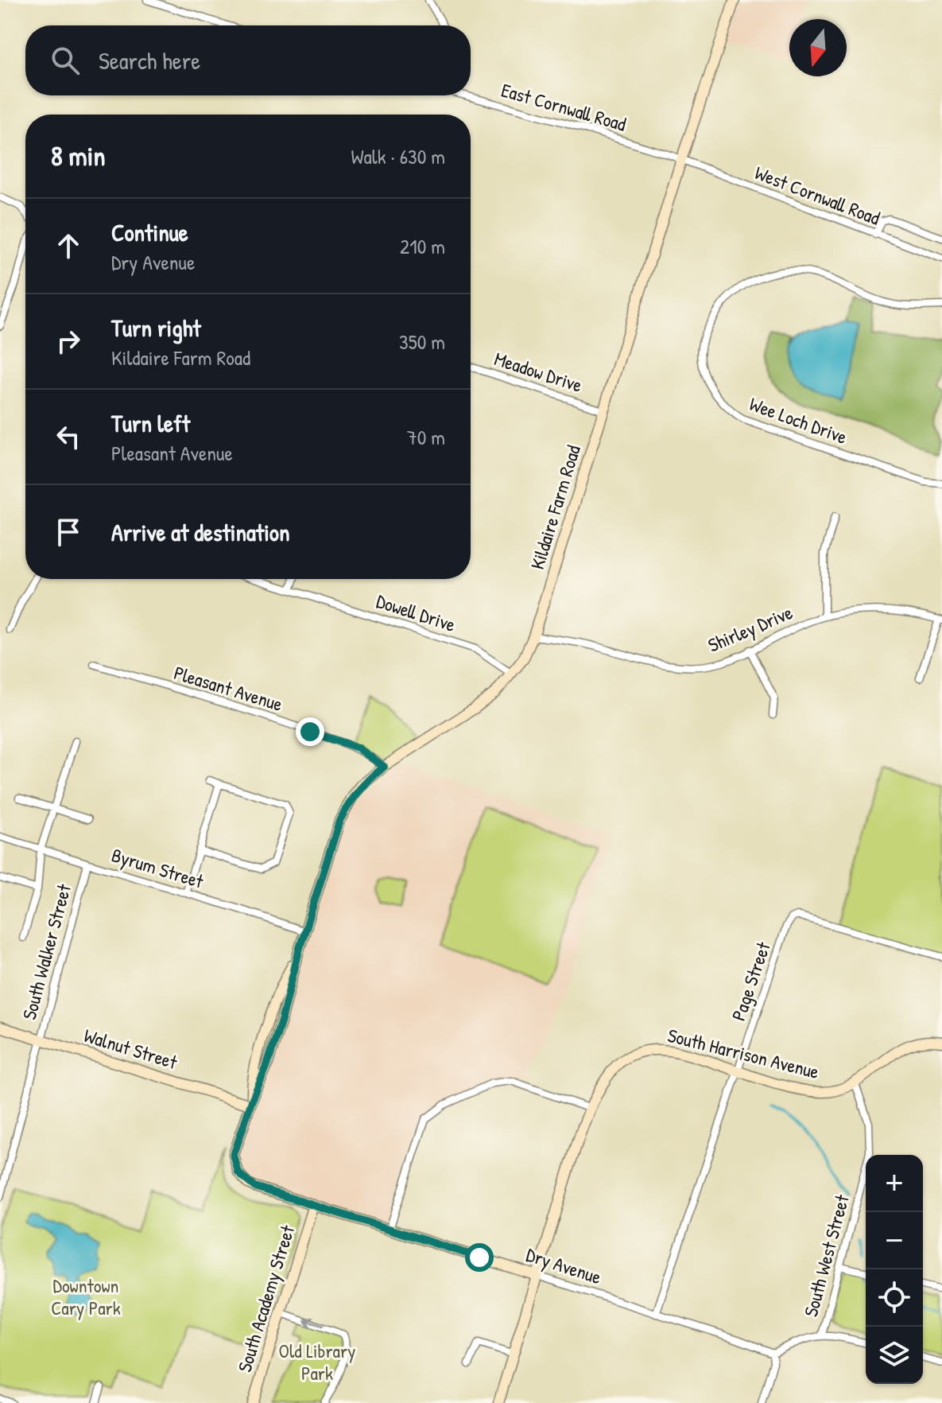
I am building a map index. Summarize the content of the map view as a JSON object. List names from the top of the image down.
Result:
{
  "streets": {
    "main road": [
      "Kildaire Farm Road",
      "Walnut Street",
      "South Harrison Avenue",
      "Dry Avenue",
      "South Academy Street"
    ],
    "street": [
      "East Cornwall Road",
      "West Cornwall Road",
      "Meadow Drive",
      "Wee Loch Drive",
      "Dowell Drive",
      "Shirley Drive",
      "Pleasant Avenue",
      "Byrum Street",
      "South Walker Street",
      "Page Street",
      "South West Street"
    ]
  },
  "crossings": [
    ["East Cornwall Road", "West Cornwall Road"],
    ["East Cornwall Road", "Kildaire Farm Road"],
    ["West Cornwall Road", "Kildaire Farm Road"],
    ["Meadow Drive", "Kildaire Farm Road"],
    ["Kildaire Farm Road", "Dowell Drive"],
    ["Kildaire Farm Road", "Shirley Drive"],
    ["Kildaire Farm Road", "Pleasant Avenue"],
    ["Kildaire Farm Road", "Byrum Street"],
    ["Kildaire Farm Road", "Walnut Street"],
    ["Kildaire Farm Road", "Dry Avenue"],
    ["Byrum Street", "South Walker Street"],
    ["South Walker Street", "Walnut Street"],
    ["Page Street", "South Harrison Avenue"],
    ["Page Street", "Dry Avenue"],
    ["South Harrison Avenue", "South West Street"],
    ["South Harrison Avenue", "Dry Avenue"],
    ["South West Street", "Dry Avenue"],
    ["Dry Avenue", "South Academy Street"]
  ],
  "parks": ["Downtown Cary Park", "Old Library Park"],
  "north": "bottom",
  "page": {
    "search": "Search here",
    "heading": ["8 min", "Walk · 630 m"],
    "list": [
      ["Continue", "Dry Avenue", "210 m"],
      ["Turn right", "Kildaire Farm Road", "350 m"],
      ["Turn left", "Pleasant Avenue", "70 m"],
      "Arrive at destination"
    ],
    "map_buttons": ["+", "−"]
  }
}
